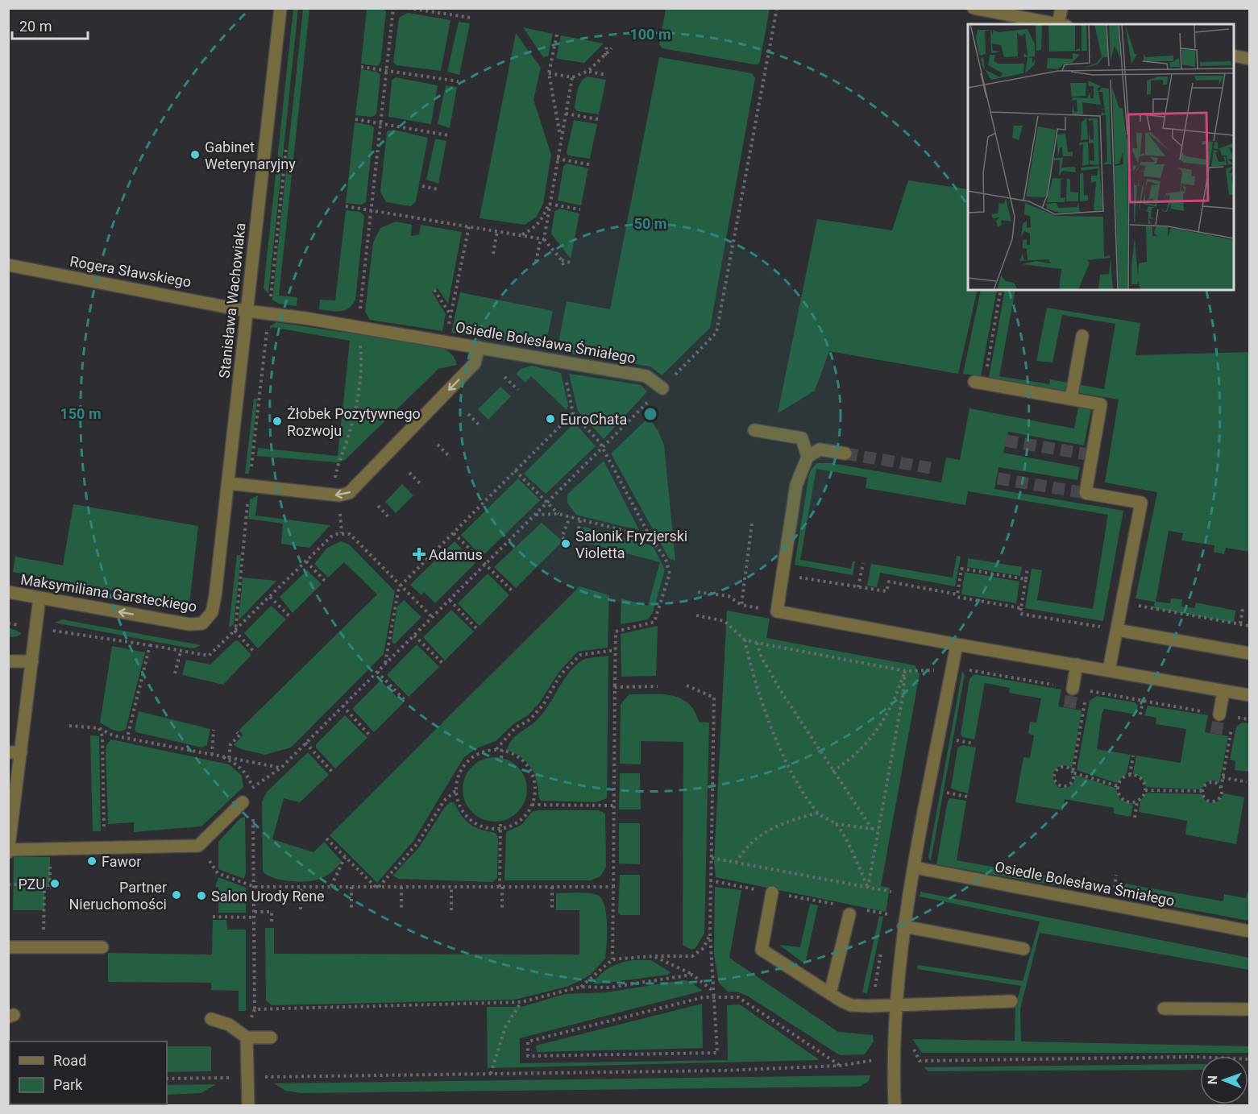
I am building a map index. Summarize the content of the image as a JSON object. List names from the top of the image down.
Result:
{
  "streets": {
    "street": [
      "Rogera Sławskiego",
      "Stanisława Wachowiaka",
      "Osiedle Bolesława Śmiałego",
      "Maksymiliana Garsteckiego"
    ]
  },
  "crossings": [
    ["Rogera Sławskiego", "Stanisława Wachowiaka"],
    ["Rogera Sławskiego", "Osiedle Bolesława Śmiałego"],
    ["Stanisława Wachowiaka", "Osiedle Bolesława Śmiałego"],
    ["Stanisława Wachowiaka", "Maksymiliana Garsteckiego"]
  ],
  "one_way": ["Maksymiliana Garsteckiego"],
  "places": {
    "other": [
      "Gabinet Weterynaryjny",
      "EuroChata",
      "Żłobek Pozytywnego Rozwoju",
      "Salonik Fryzjerski Violetta",
      "Fawor",
      "PZU",
      "Partner Nieruchomości",
      "Salon Urody Rene"
    ],
    "health": ["Adamus"]
  },
  "legend": ["Road", "Park"],
  "scale_bar": "20 m",
  "north": "left",
  "rings": ["100 m", "50 m", "150 m"]
}
